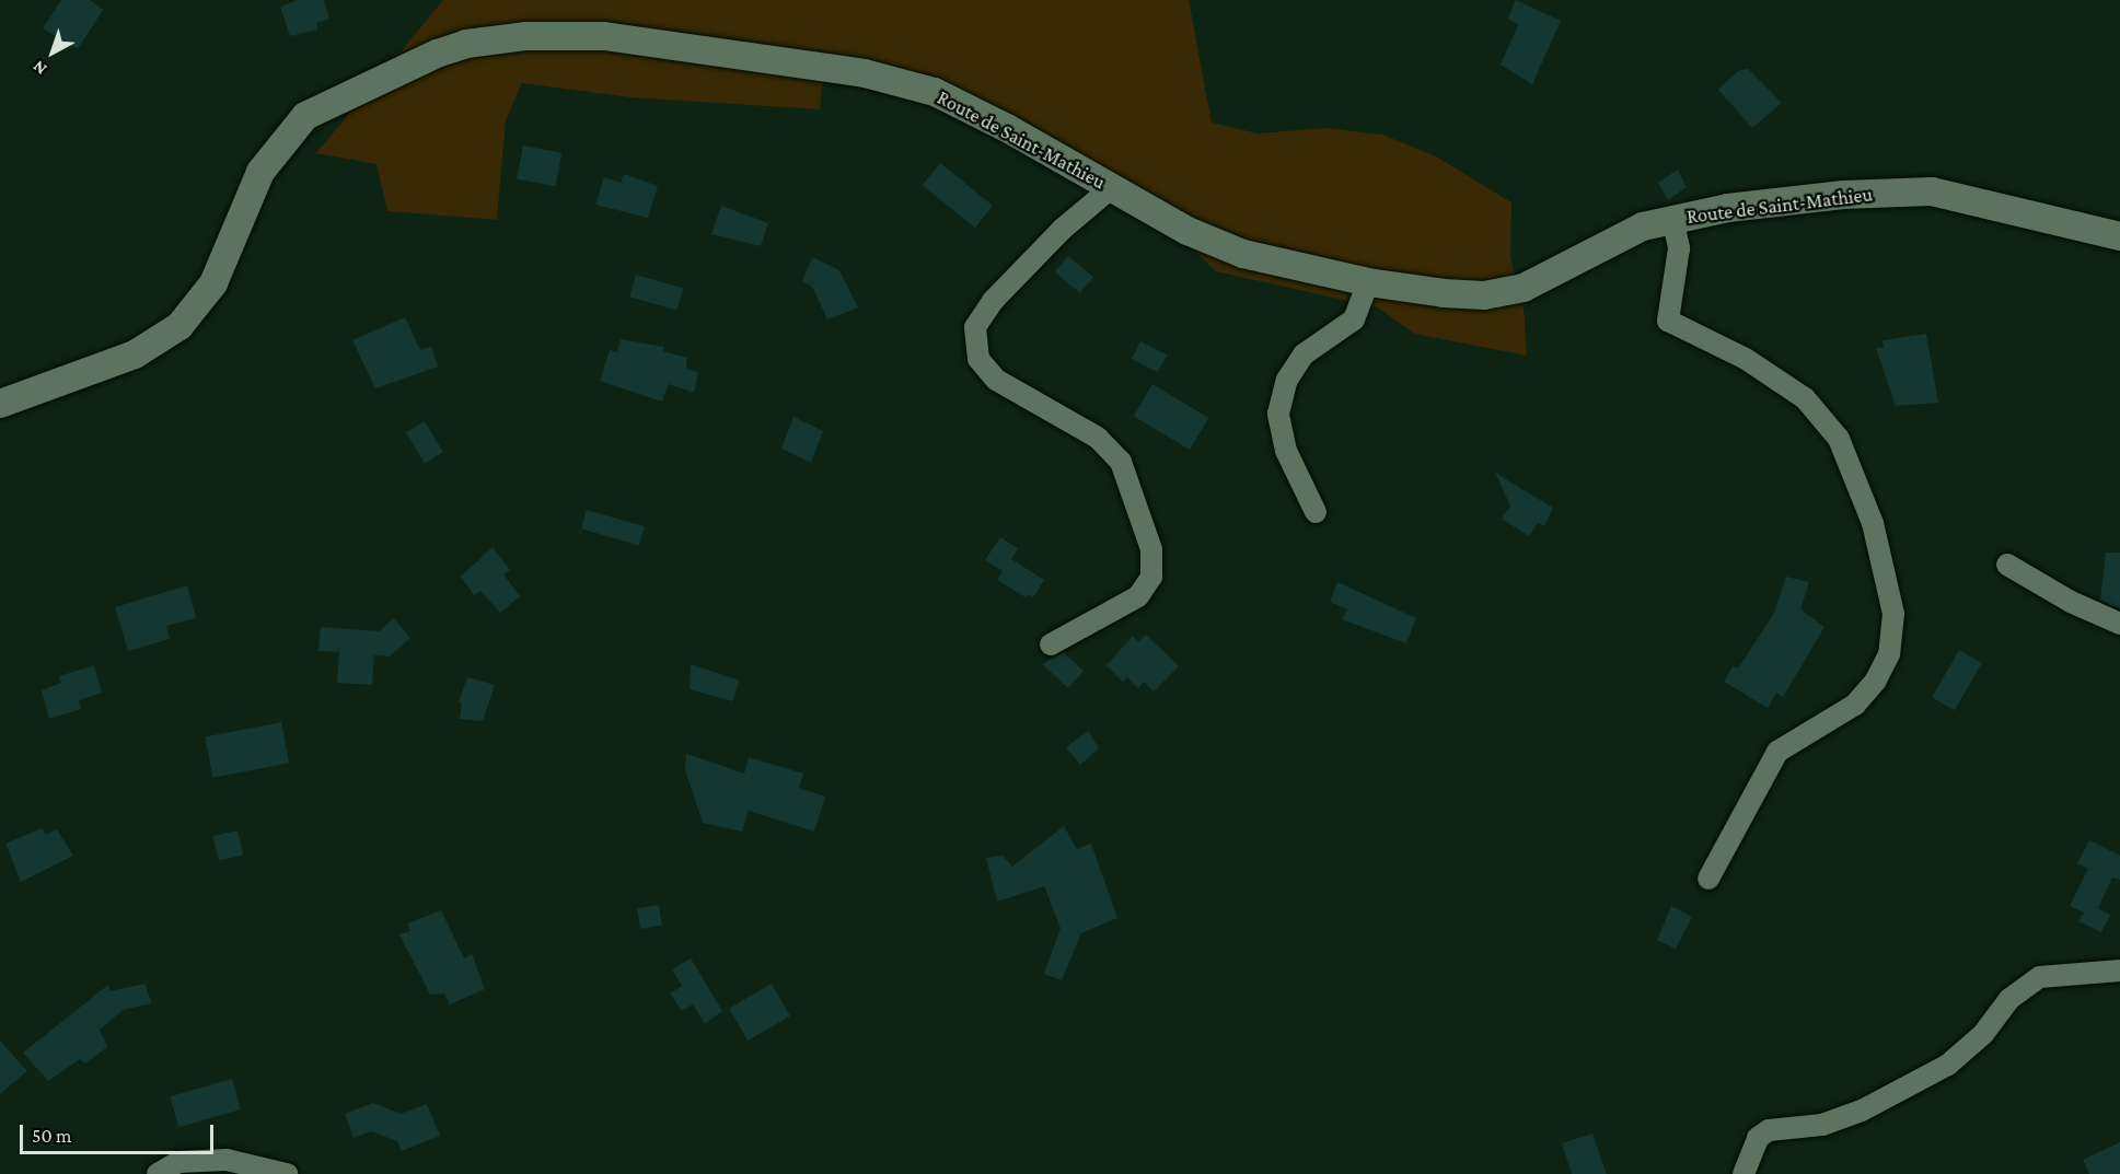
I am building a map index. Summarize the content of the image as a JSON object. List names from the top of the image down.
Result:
{
  "streets": {
    "street": ["Route de Saint-Mathieu"]
  },
  "scale_bar": "50 m",
  "north": "bottom left"
}
